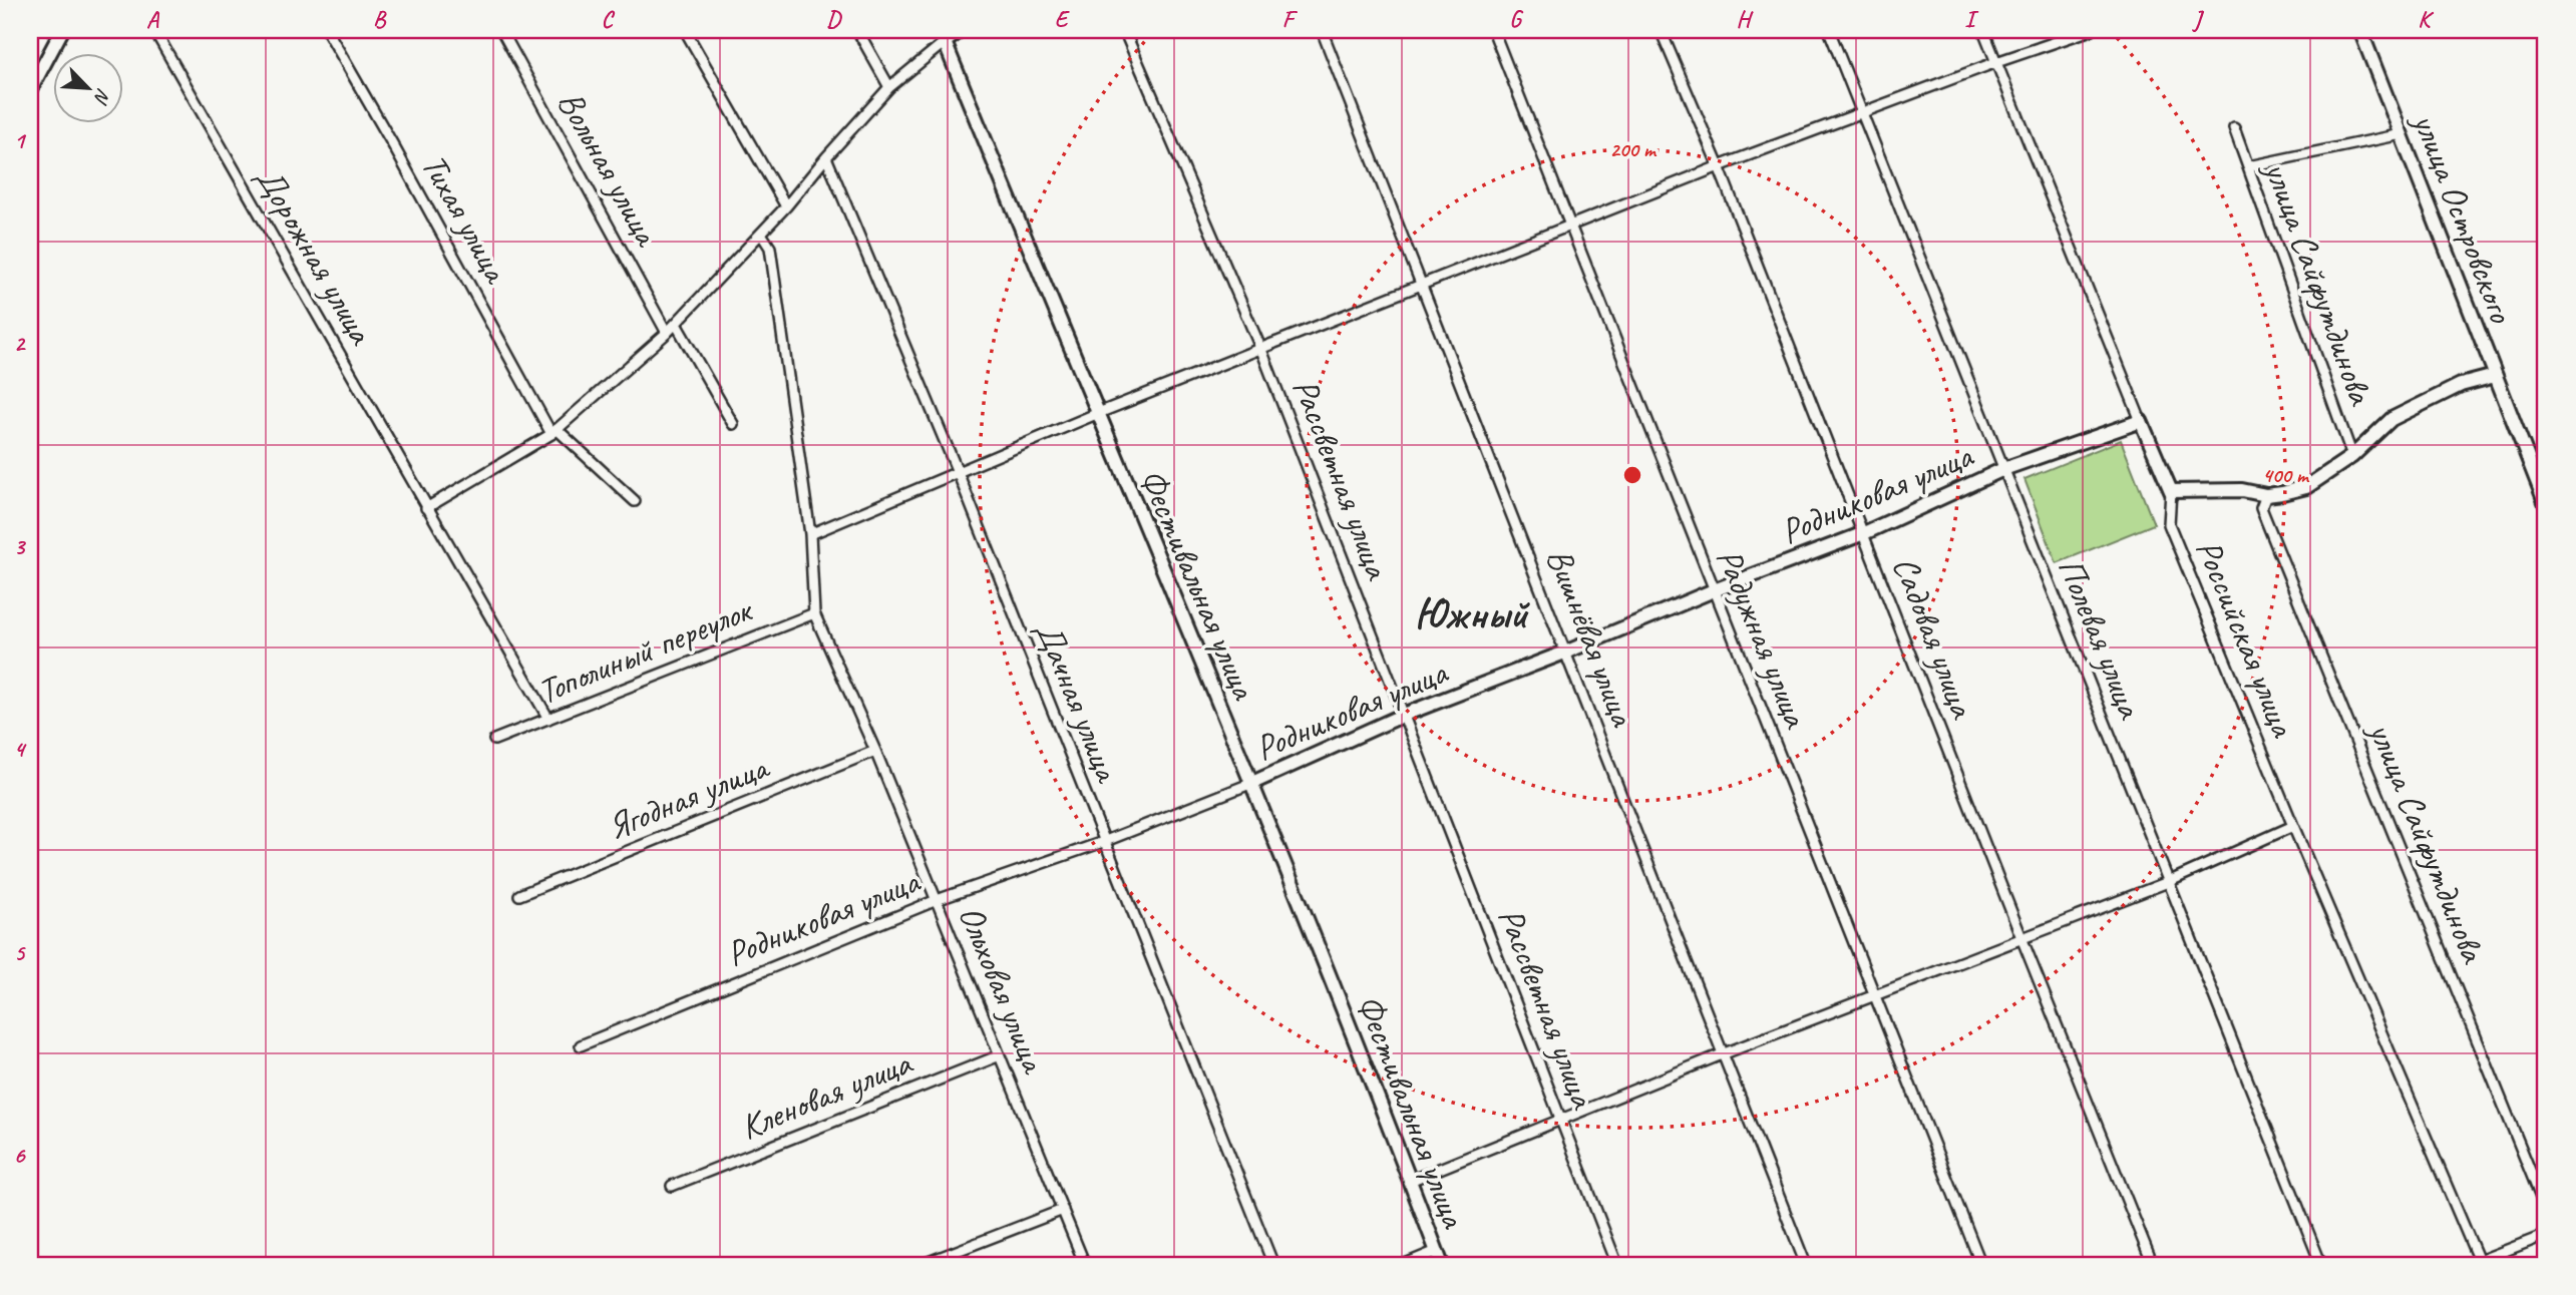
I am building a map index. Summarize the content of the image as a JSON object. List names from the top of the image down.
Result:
{
  "streets": {
    "street": [
      "Вольная улица",
      "Тихая улица",
      "улица Островского",
      "Дорожная улица",
      "улица Сайфутдинова",
      "Рассветная улица",
      "Родниковая улица",
      "Фестивальная улица",
      "Вишнёвая улица",
      "Садовая улица",
      "Радужная улица",
      "Полевая улица",
      "Российская улица",
      "Тополиный переулок",
      "Дачная улица",
      "Ягодная улица",
      "Ольховая улица",
      "Кленовая улица"
    ]
  },
  "crossings": [
    ["Дорожная улица", "Тополиный переулок"],
    ["Рассветная улица", "Родниковая улица"],
    ["Родниковая улица", "Фестивальная улица"],
    ["Родниковая улица", "Вишнёвая улица"],
    ["Родниковая улица", "Садовая улица"],
    ["Родниковая улица", "Радужная улица"],
    ["Родниковая улица", "Полевая улица"],
    ["Родниковая улица", "Российская улица"],
    ["Родниковая улица", "Дачная улица"],
    ["Родниковая улица", "Ольховая улица"],
    ["Тополиный переулок", "Ольховая улица"],
    ["Ягодная улица", "Ольховая улица"],
    ["Ольховая улица", "Кленовая улица"]
  ],
  "districts": ["Южный"],
  "north": "bottom right",
  "grid": {
    "columns": [
      "A",
      "B",
      "C",
      "D",
      "E",
      "F",
      "G",
      "H",
      "I",
      "J",
      "K"
    ],
    "rows": [
      "1",
      "2",
      "3",
      "4",
      "5",
      "6"
    ]
  },
  "rings": ["200 m", "400 m"]
}
